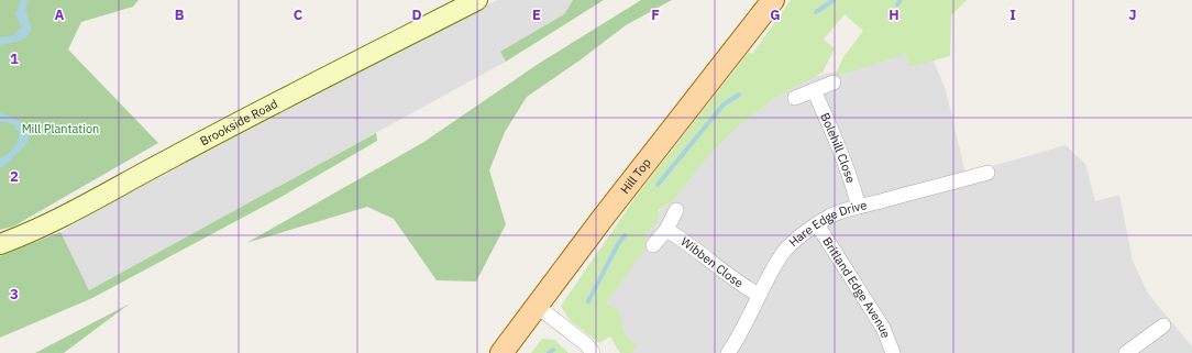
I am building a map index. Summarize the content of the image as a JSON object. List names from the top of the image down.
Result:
{
  "streets": {
    "main road": ["Hill Top"],
    "street": [
      "Brookside Road",
      "Bolehill Close",
      "Hare Edge Drive",
      "Wibben Close",
      "Britland Edge Avenue"
    ]
  },
  "crossings": [
    ["Bolehill Close", "Hare Edge Drive"],
    ["Hare Edge Drive", "Wibben Close"],
    ["Hare Edge Drive", "Britland Edge Avenue"]
  ],
  "parks": ["Mill Plantation"],
  "grid": {
    "columns": [
      "A",
      "B",
      "C",
      "D",
      "E",
      "F",
      "G",
      "H",
      "I",
      "J"
    ],
    "rows": ["1", "2", "3"]
  }
}
